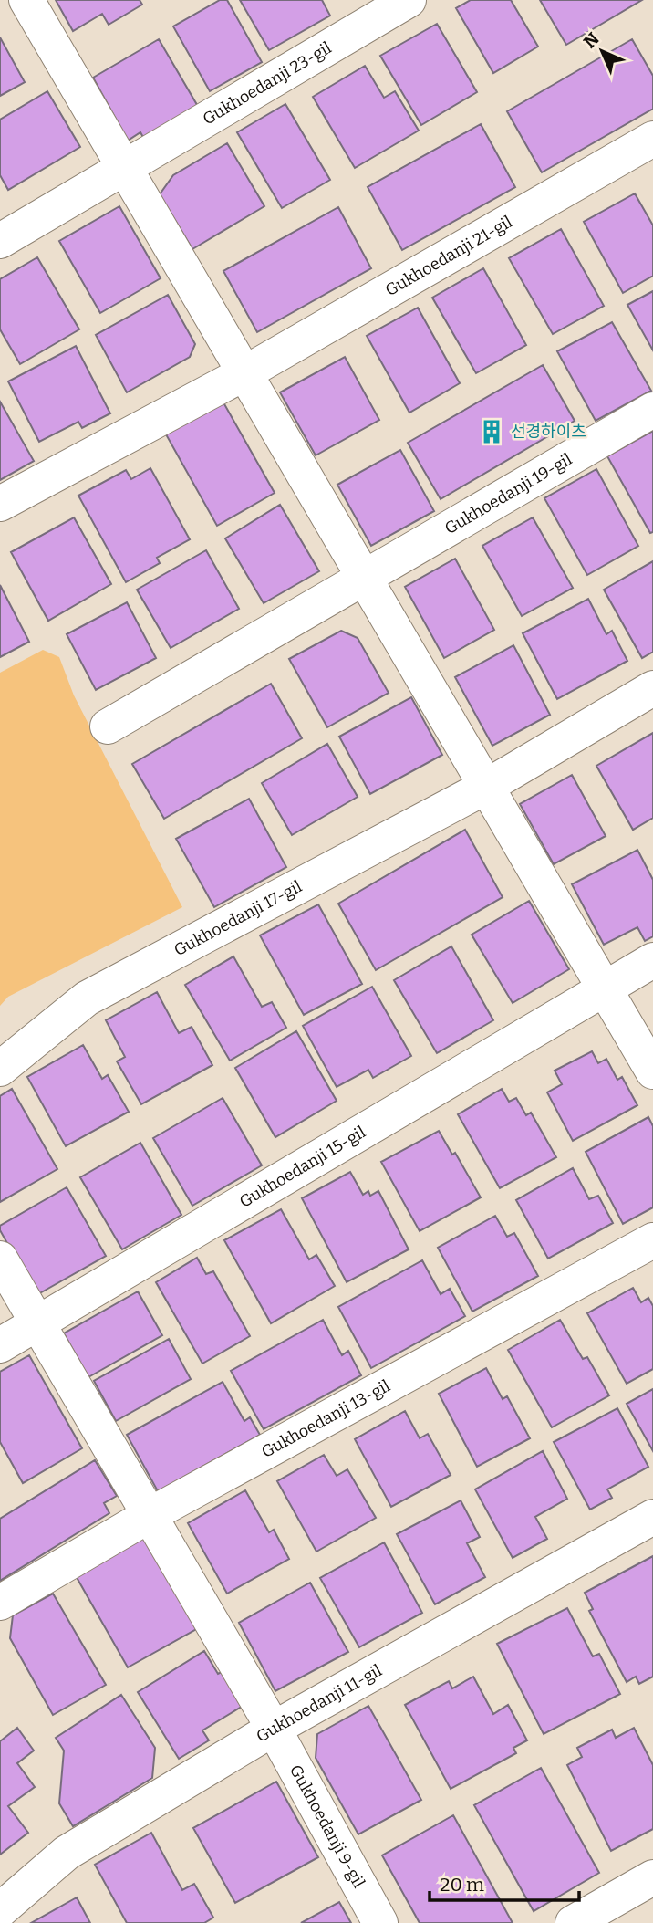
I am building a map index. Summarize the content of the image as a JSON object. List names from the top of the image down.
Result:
{
  "streets": {
    "lane": [
      "Gukhoedanji 23-gil",
      "Gukhoedanji 21-gil",
      "Gukhoedanji 19-gil",
      "Gukhoedanji 17-gil",
      "Gukhoedanji 15-gil",
      "Gukhoedanji 13-gil",
      "Gukhoedanji 11-gil",
      "Gukhoedanji 9-gil"
    ]
  },
  "crossings": [
    ["Gukhoedanji 15-gil", "Gukhoedanji 9-gil"],
    ["Gukhoedanji 13-gil", "Gukhoedanji 9-gil"],
    ["Gukhoedanji 11-gil", "Gukhoedanji 9-gil"]
  ],
  "places": {
    "building": ["선경하이츠"]
  },
  "scale_bar": "20 m",
  "north": "top left"
}
